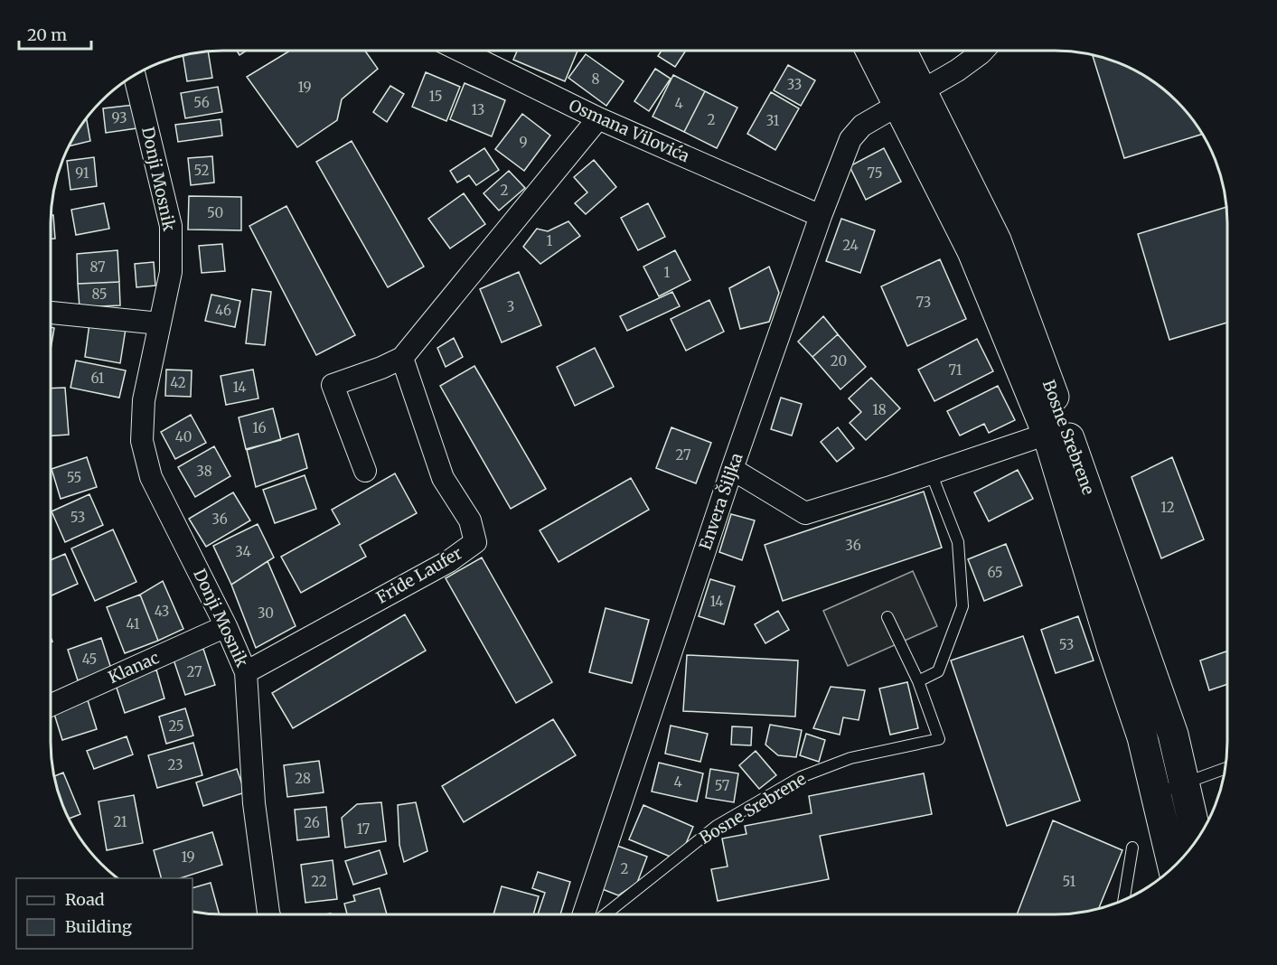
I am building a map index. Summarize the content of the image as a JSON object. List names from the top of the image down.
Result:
{
  "streets": {
    "main road": ["Bosne Srebrene"],
    "street": [
      "Osmana Vilovića",
      "Donji Mosnik",
      "Envera Šiljka",
      "Fride Laufer",
      "Klanac"
    ]
  },
  "crossings": [
    ["Osmana Vilovića", "Envera Šiljka"],
    ["Donji Mosnik", "Fride Laufer"],
    ["Donji Mosnik", "Klanac"],
    ["Bosne Srebrene", "Envera Šiljka"]
  ],
  "house_numbers": [
    "8",
    "33",
    "19",
    "15",
    "56",
    "4",
    "13",
    "93",
    "2",
    "31",
    "9",
    "52",
    "91",
    "75",
    "2",
    "50",
    "1",
    "24",
    "87",
    "1",
    "85",
    "73",
    "3",
    "46",
    "20",
    "71",
    "61",
    "42",
    "14",
    "18",
    "16",
    "40",
    "27",
    "38",
    "55",
    "12",
    "53",
    "36",
    "36",
    "34",
    "65",
    "14",
    "43",
    "30",
    "41",
    "53",
    "45",
    "27",
    "25",
    "23",
    "28",
    "4",
    "57",
    "21",
    "26",
    "17",
    "19",
    "2",
    "22",
    "51"
  ],
  "legend": ["Road", "Building"],
  "scale_bar": "20 m"
}
